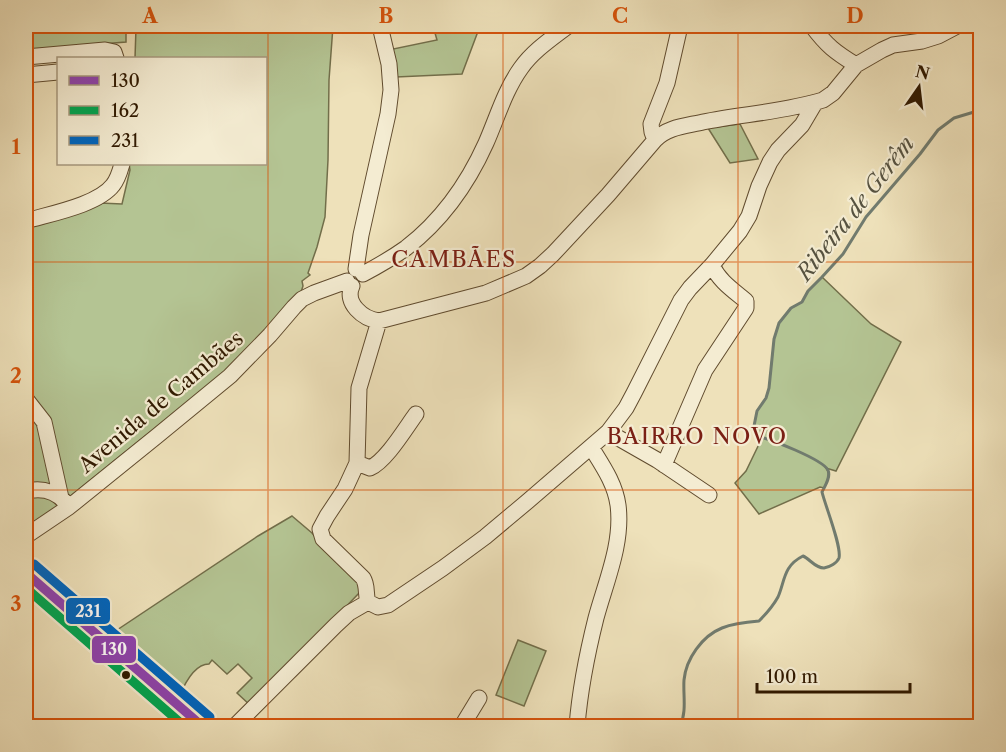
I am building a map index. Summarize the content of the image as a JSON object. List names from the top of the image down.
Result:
{
  "streets": {
    "street": ["Avenida de Cambães"]
  },
  "districts": ["CAMBÃES", "BAIRRO NOVO"],
  "water": ["Ribeira de Gerêm"],
  "lines": ["transit line 231", "transit line 130", "transit line 162"],
  "legend": ["130", "162", "231"],
  "scale_bar": "100 m",
  "north": "top",
  "grid": {
    "columns": [
      "A",
      "B",
      "C",
      "D"
    ],
    "rows": ["1", "2", "3"]
  }
}
